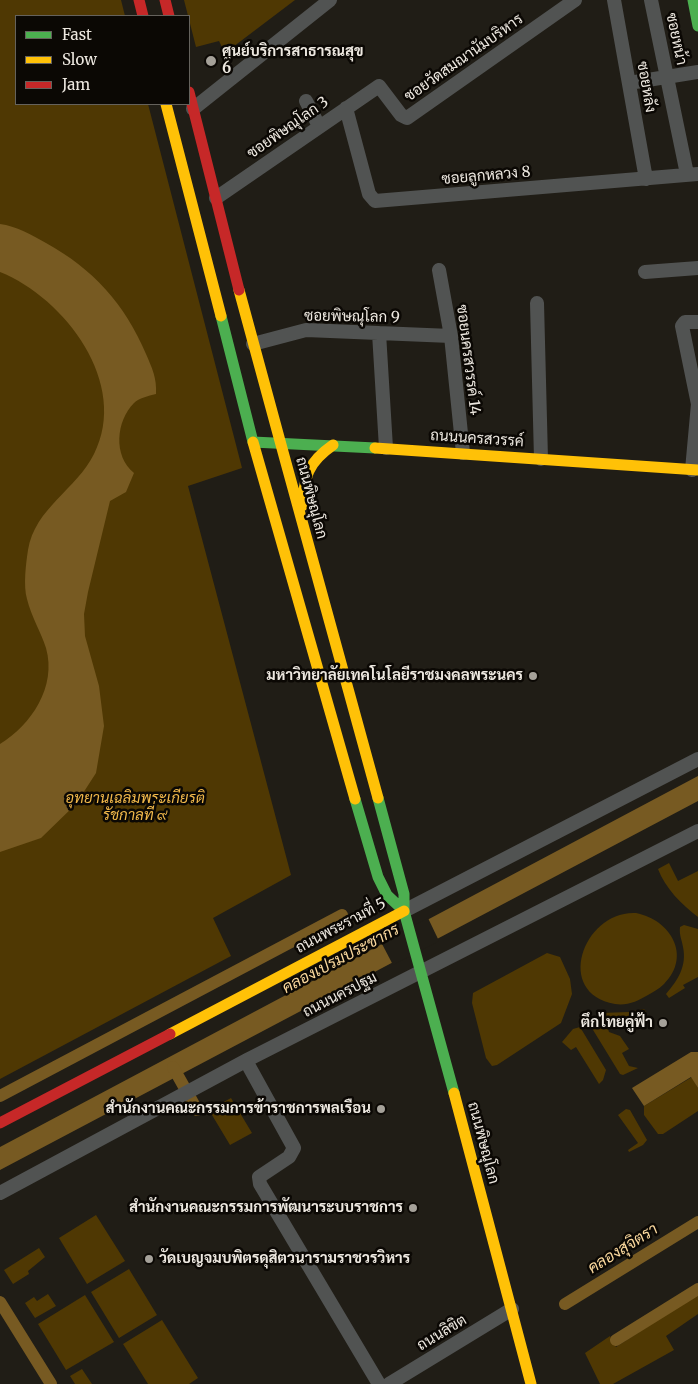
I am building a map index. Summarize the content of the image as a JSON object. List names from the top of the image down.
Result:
{
  "streets": {
    "main road": ["ถนนนครสวรรค์", "ถนนพิษณุโลก", "ถนนพระรามที่ 5"],
    "street": [
      "ซอยหน้า",
      "ซอยวัดสมณานัมบริหาร",
      "ซอยหลัง",
      "ซอยพิษณุโลก 3",
      "ซอยลูกหลวง 8",
      "ซอยพิษณุโลก 9",
      "ซอยนครสวรรค์ 14",
      "ถนนนครปฐม",
      "ถนนลิขิต"
    ]
  },
  "crossings": [
    ["ซอยหน้า", "ซอยลูกหลวง 8"],
    ["ซอยวัดสมณานัมบริหาร", "ซอยพิษณุโลก 3"],
    ["ซอยหลัง", "ซอยลูกหลวง 8"],
    ["ซอยพิษณุโลก 3", "ซอยลูกหลวง 8"],
    ["ซอยพิษณุโลก 3", "ถนนพิษณุโลก"],
    ["ซอยพิษณุโลก 9", "ซอยนครสวรรค์ 14"],
    ["ซอยพิษณุโลก 9", "ถนนพิษณุโลก"],
    ["ซอยนครสวรรค์ 14", "ถนนนครสวรรค์"],
    ["ถนนนครสวรรค์", "ถนนพิษณุโลก"],
    ["ถนนพิษณุโลก", "ถนนพระรามที่ 5"],
    ["ถนนพิษณุโลก", "ถนนนครปฐม"],
    ["ถนนพิษณุโลก", "ถนนลิขิต"]
  ],
  "water": ["คลองเปรมประชากร", "คลองสุจิตรา"],
  "parks": ["อุทยานเฉลิมพระเกียรติ รัชกาลที่ ๙"],
  "places": [
    "ศูนย์บริการสาธารณสุข 6",
    "มหาวิทยาลัยเทคโนโลยีราชมงคลพระนคร",
    "ตึกไทยคู่ฟ้า",
    "สำนักงานคณะกรรมการข้าราชการพลเรือน",
    "สำนักงานคณะกรรมการพัฒนาระบบราชการ",
    "วัดเบญจมบพิตรดุสิตวนารามราชวรวิหาร"
  ],
  "legend": ["Fast", "Slow", "Jam"]
}
